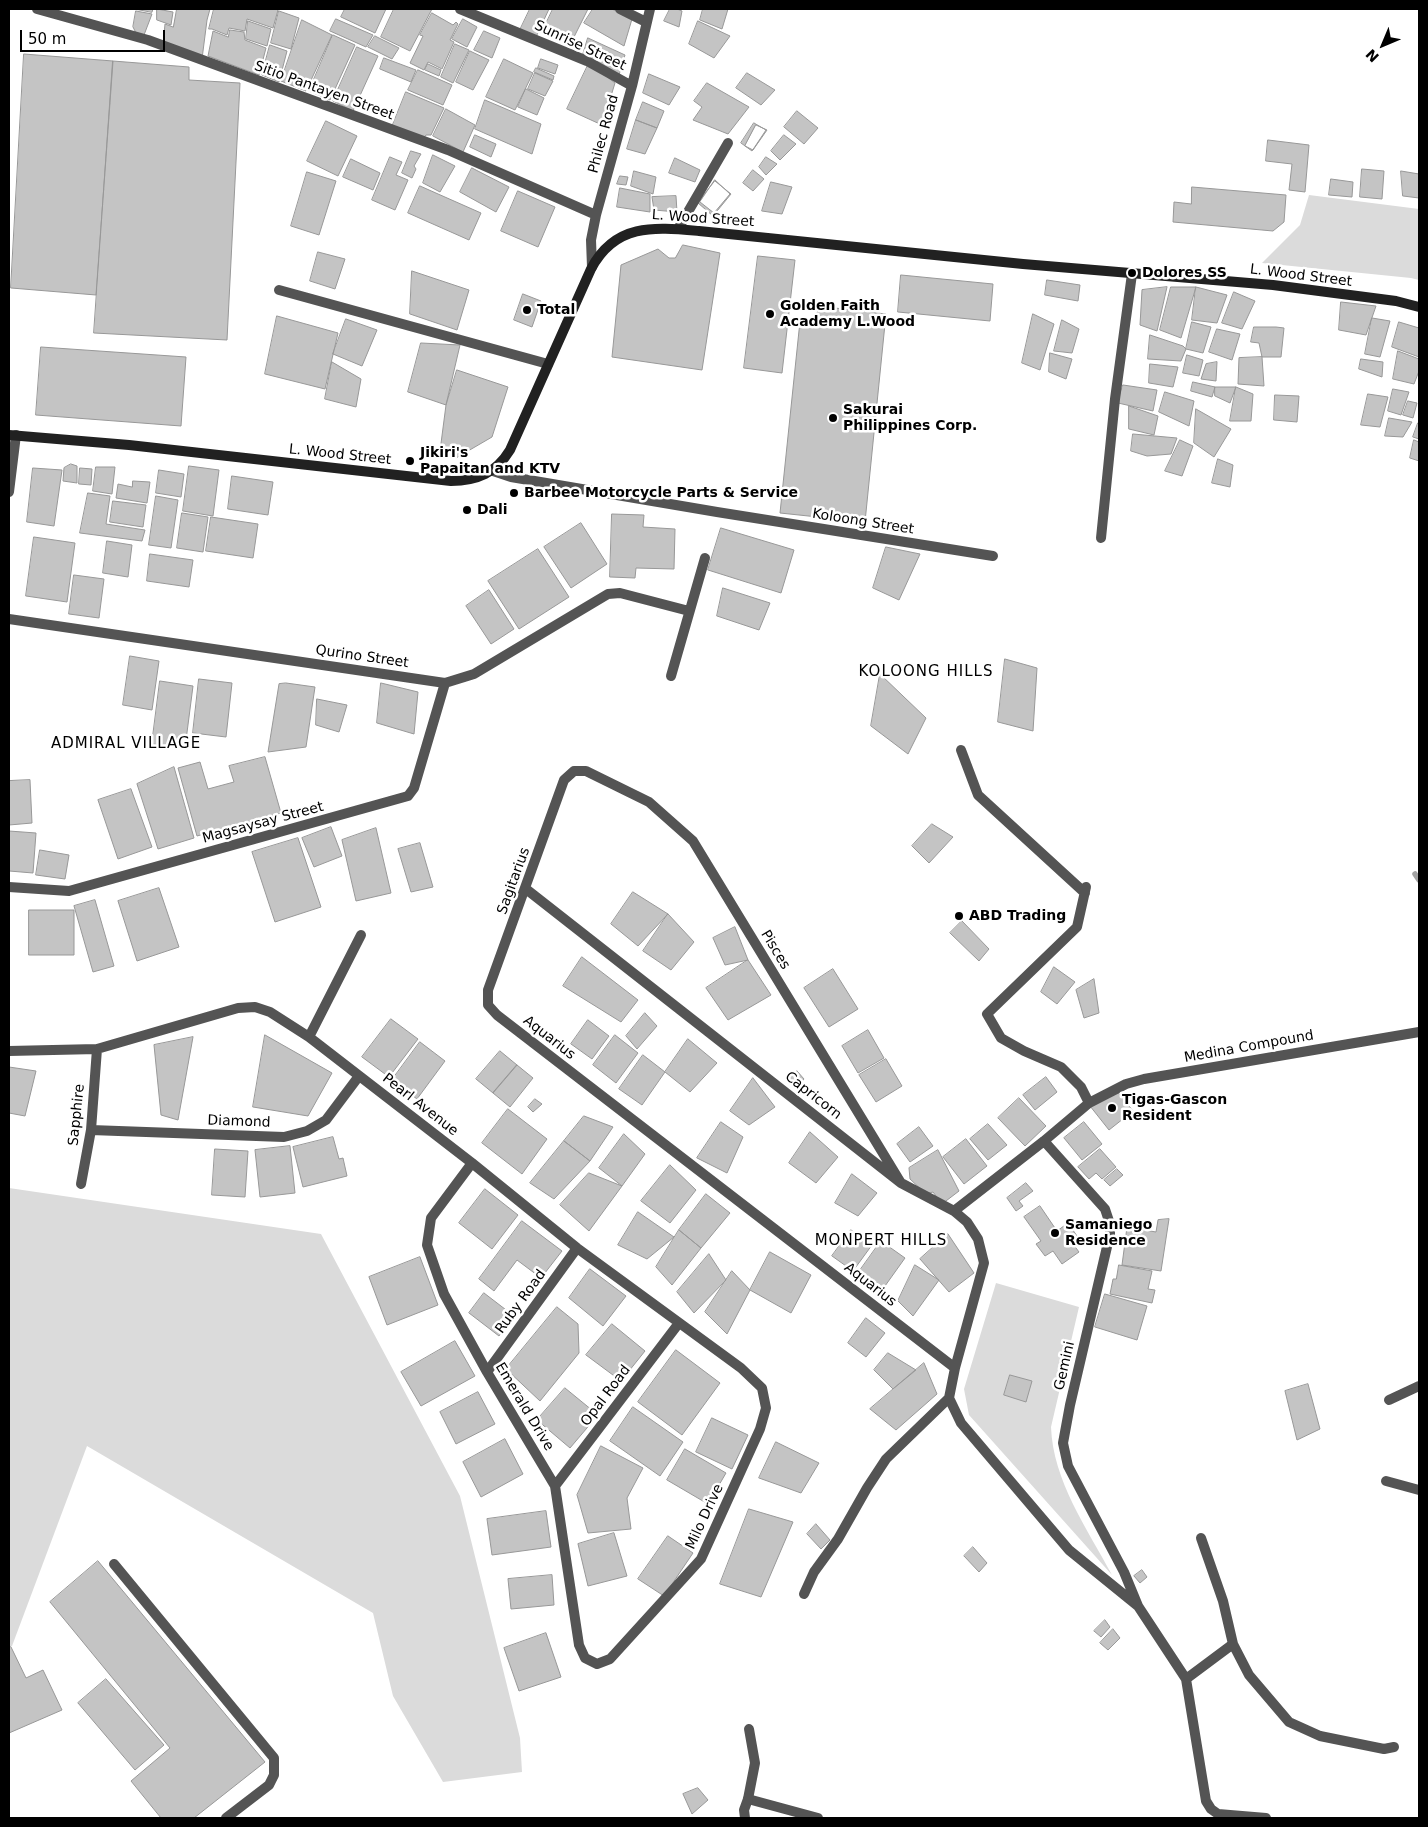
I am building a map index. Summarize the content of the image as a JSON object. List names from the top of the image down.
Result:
{
  "streets": {
    "main road": ["L. Wood Street"],
    "street": [
      "Sunrise Street",
      "Sitio Pantayen Street",
      "Philec Road",
      "Koloong Street",
      "Qurino Street",
      "Magsaysay Street",
      "Sagitarius",
      "Pisces",
      "Aquarius",
      "Medina Compound",
      "Capricorn",
      "Pearl Avenue",
      "Sapphire",
      "Diamond",
      "Ruby Road",
      "Gemini",
      "Opal Road",
      "Emerald Drive",
      "Milo Drive"
    ]
  },
  "crossings": [
    ["Sunrise Street", "Philec Road"],
    ["Sitio Pantayen Street", "Philec Road"],
    ["Philec Road", "L. Wood Street"],
    ["L. Wood Street", "Koloong Street"],
    ["Qurino Street", "Magsaysay Street"],
    ["Sagitarius", "Pisces"],
    ["Sagitarius", "Aquarius"],
    ["Sagitarius", "Capricorn"],
    ["Pisces", "Capricorn"],
    ["Aquarius", "Capricorn"],
    ["Pearl Avenue", "Sapphire"],
    ["Pearl Avenue", "Diamond"],
    ["Pearl Avenue", "Ruby Road"],
    ["Pearl Avenue", "Opal Road"],
    ["Pearl Avenue", "Emerald Drive"],
    ["Pearl Avenue", "Milo Drive"],
    ["Sapphire", "Diamond"],
    ["Ruby Road", "Emerald Drive"],
    ["Opal Road", "Emerald Drive"],
    ["Emerald Drive", "Milo Drive"]
  ],
  "districts": ["KOLOONG HILLS", "ADMIRAL VILLAGE", "MONPERT HILLS"],
  "places": [
    "Dolores SS",
    "Total",
    "Golden Faith Academy L.Wood",
    "Sakurai Philippines Corp.",
    "Jikiri's Papaitan and KTV",
    "Barbee Motorcycle Parts & Service",
    "Dali",
    "ABD Trading",
    "Tigas-Gascon Resident",
    "Samaniego Residence"
  ],
  "scale_bar": "50 m",
  "north": "bottom left"
}
